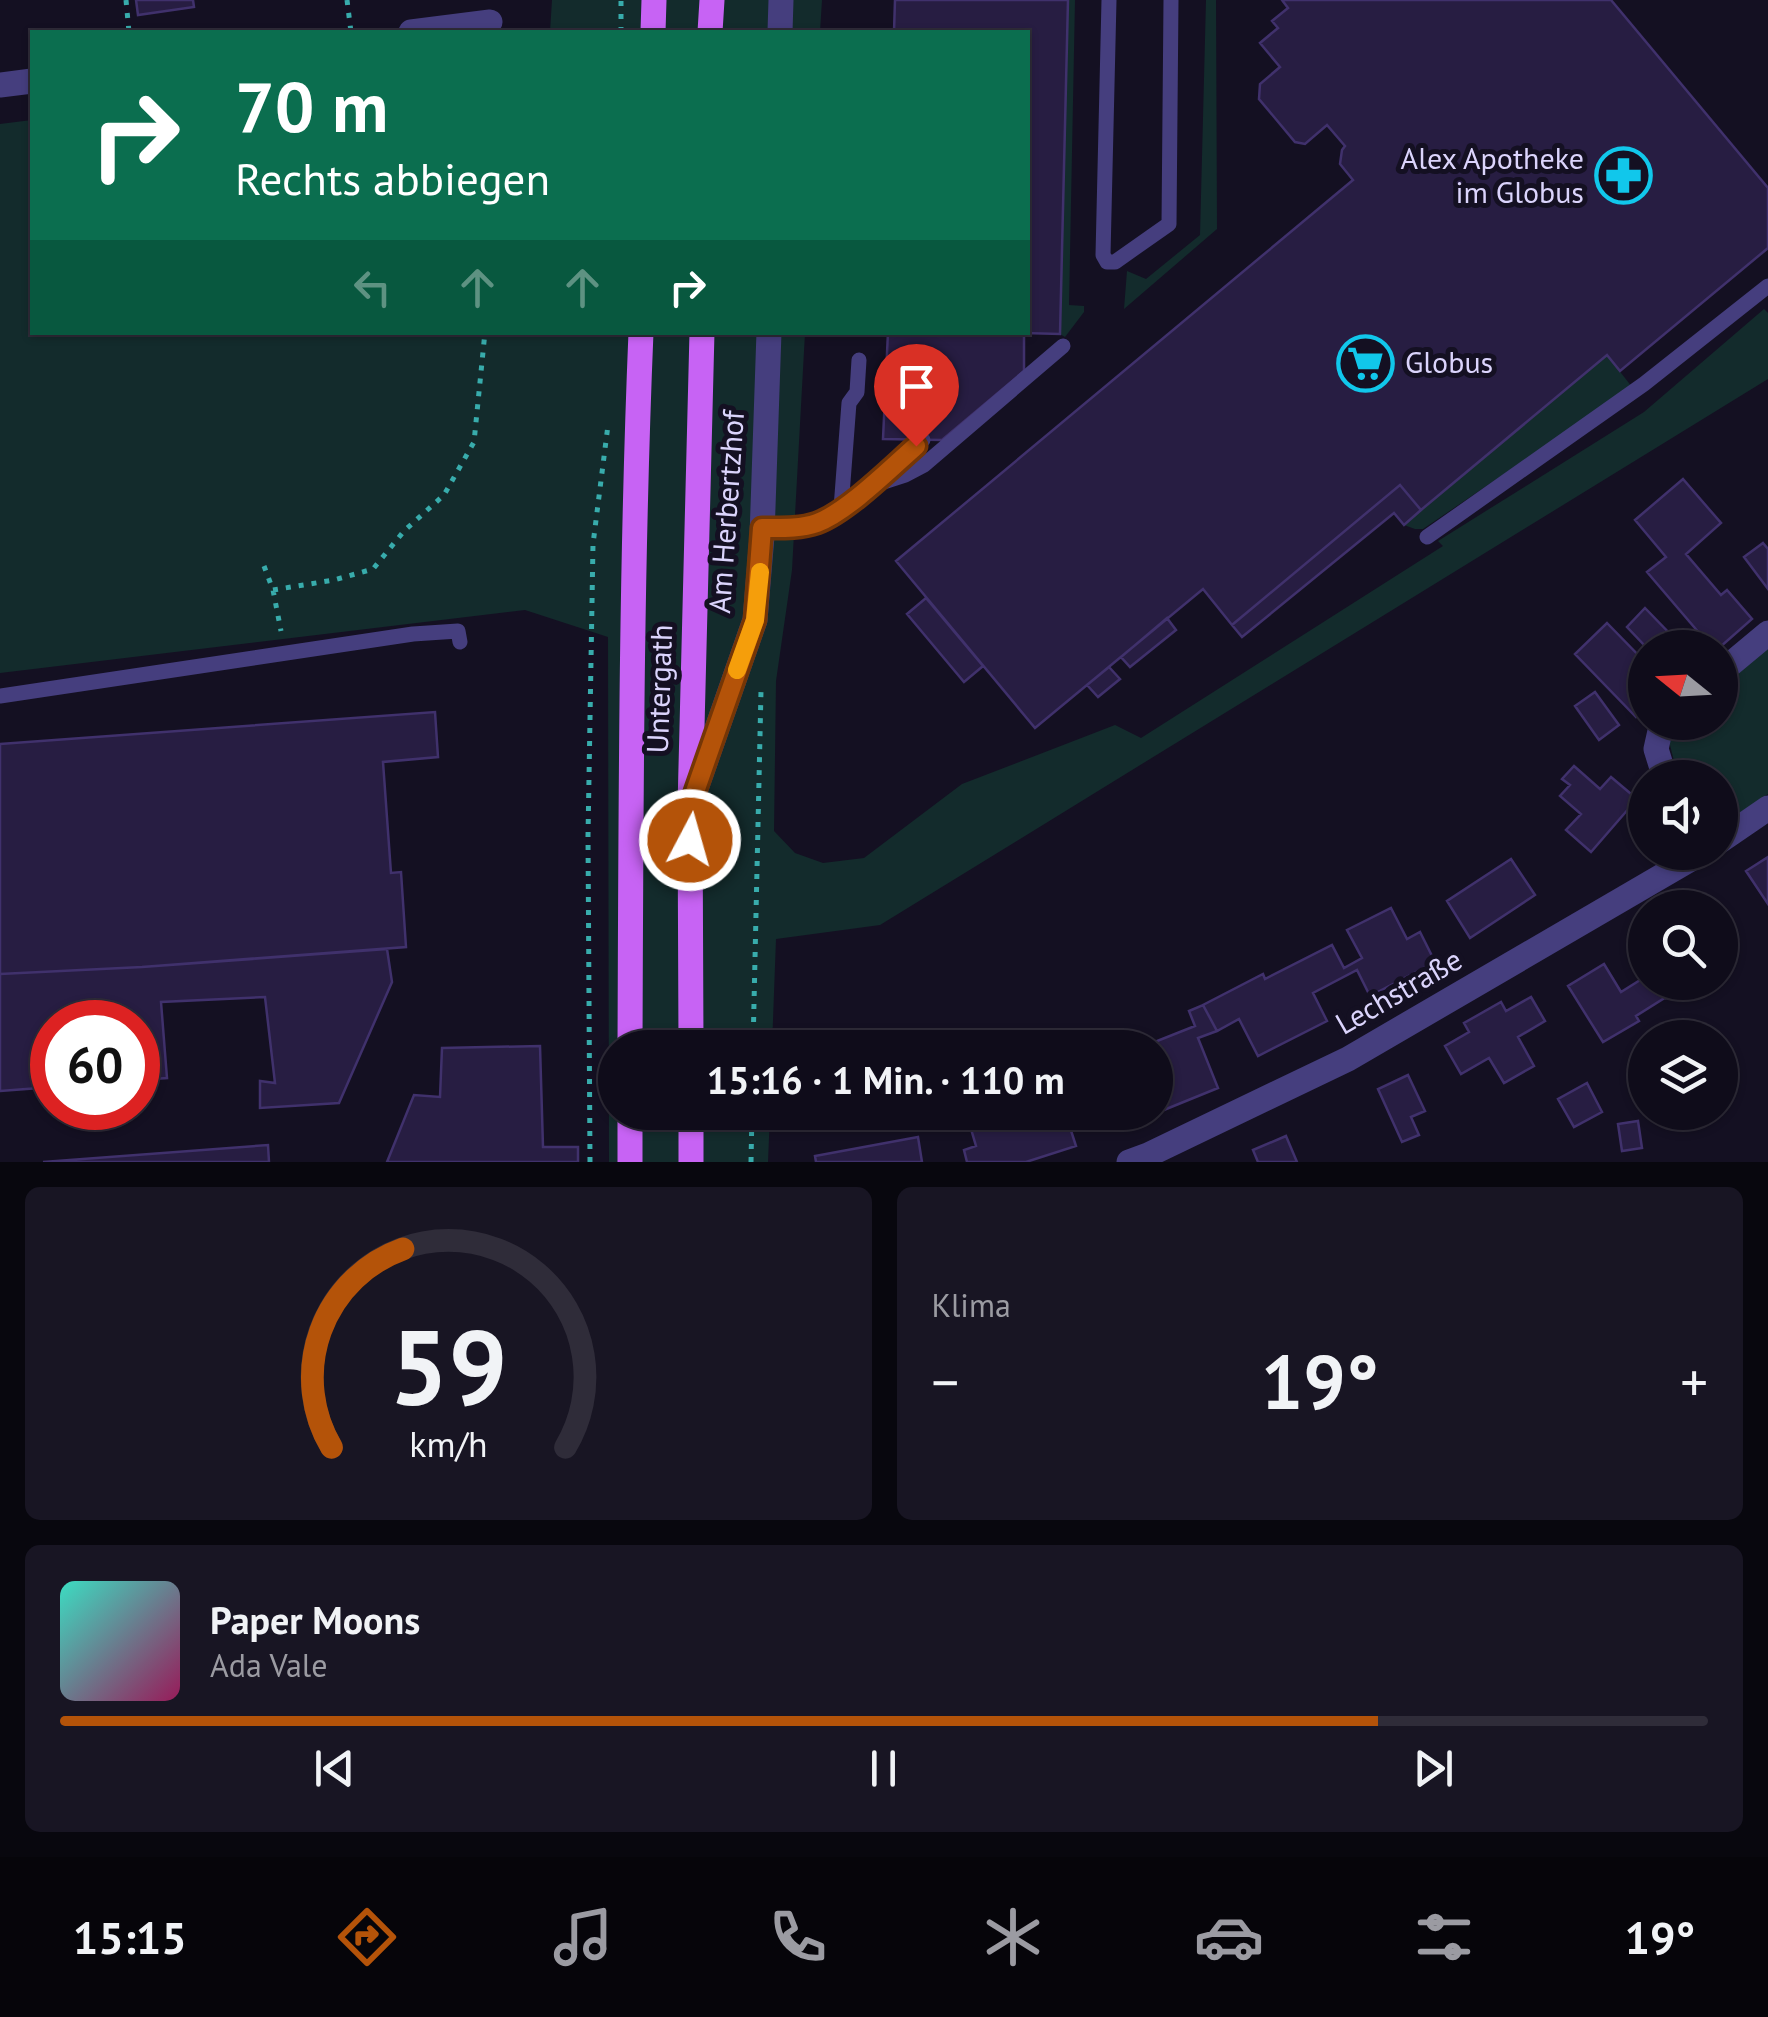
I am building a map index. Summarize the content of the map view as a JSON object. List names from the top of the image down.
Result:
{
  "streets": {
    "main road": ["Untergath"],
    "street": ["Am Herbertzhof", "Lechstraße"]
  },
  "crossings": [
    ["Am Herbertzhof", "Untergath"]
  ],
  "places": {
    "pharmacy": ["Alex Apotheke im Globus"],
    "supermarket": ["Globus"]
  },
  "north": "left",
  "page": {
    "turn": ["70 m", "Rechts abbiegen"],
    "limit": "60",
    "trip": "15:16 · 1 Min. · 110 m",
    "tile": "Klima",
    "heat": ["−", "19°", "+"],
    "song": ["Paper Moons", "Ada Vale"],
    "tabs": ["15:15", "19°"],
    "gauge": ["59", "km/h"]
  }
}
